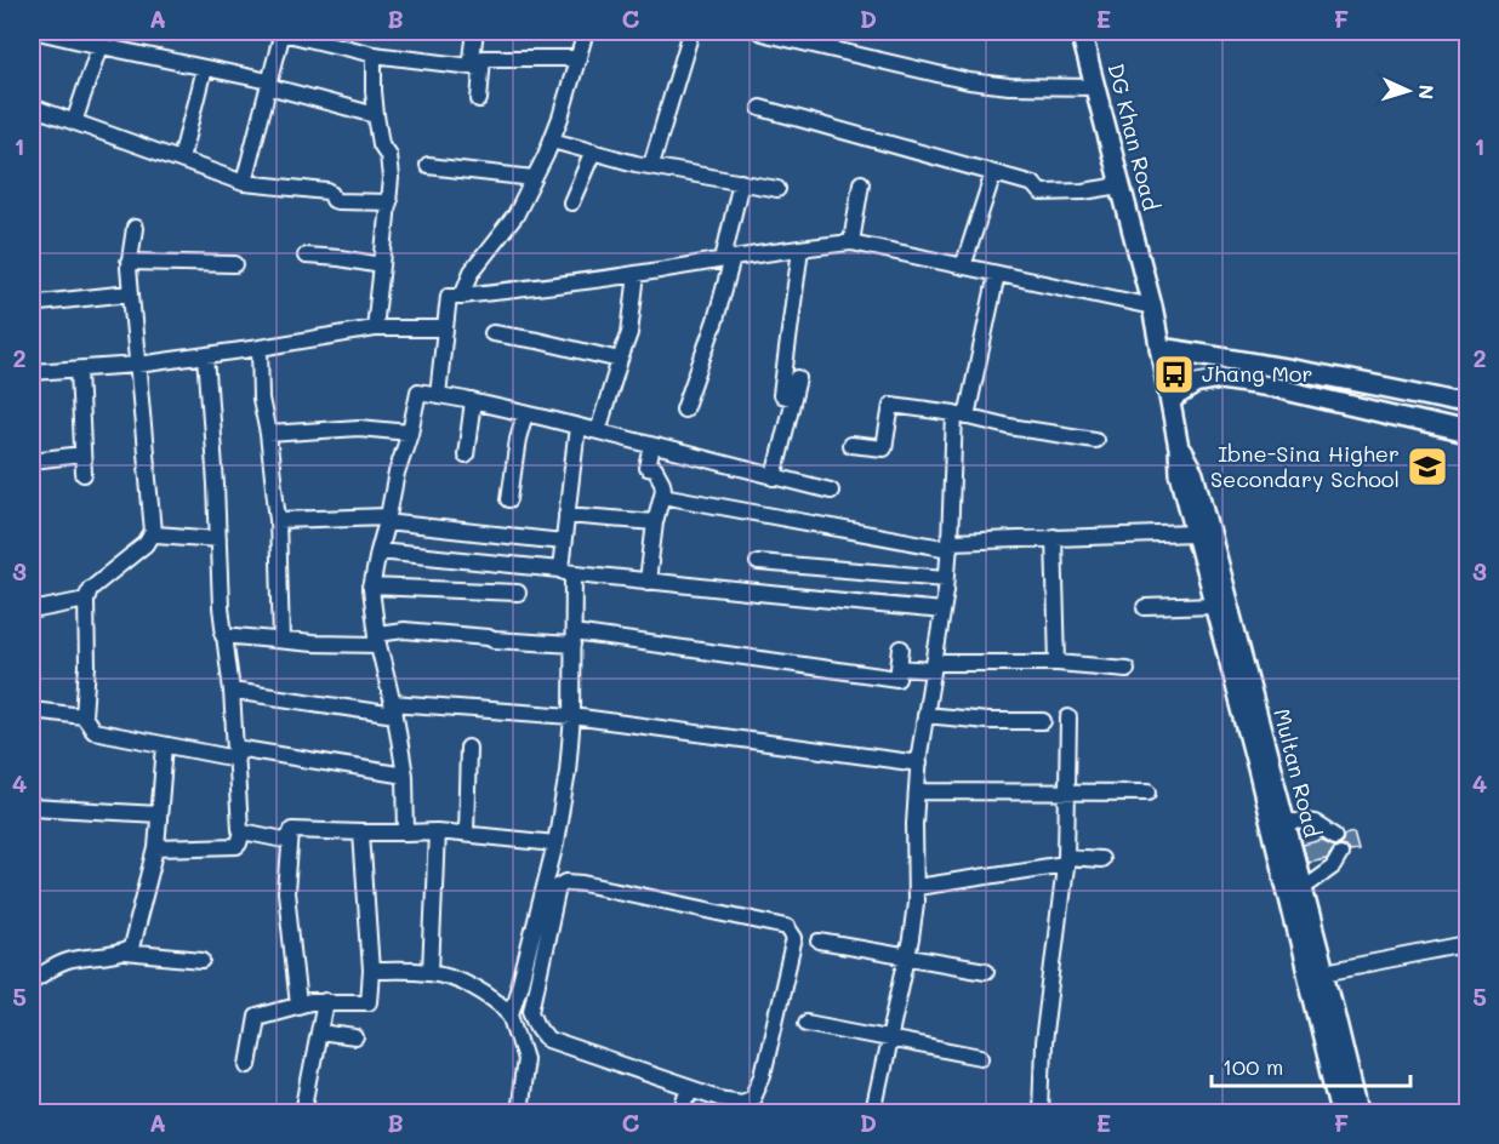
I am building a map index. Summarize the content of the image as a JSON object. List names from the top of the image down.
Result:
{
  "streets": {
    "main road": ["DG Khan Road", "Multan Road"]
  },
  "crossings": [
    ["DG Khan Road", "Multan Road"]
  ],
  "places": {
    "bus stop": ["Jhang Mor"],
    "school or university": ["Ibne-Sina Higher Secondary School"]
  },
  "scale_bar": "100 m",
  "north": "right",
  "grid": {
    "columns": [
      "A",
      "B",
      "C",
      "D",
      "E",
      "F"
    ],
    "rows": [
      "1",
      "2",
      "3",
      "4",
      "5"
    ]
  }
}
